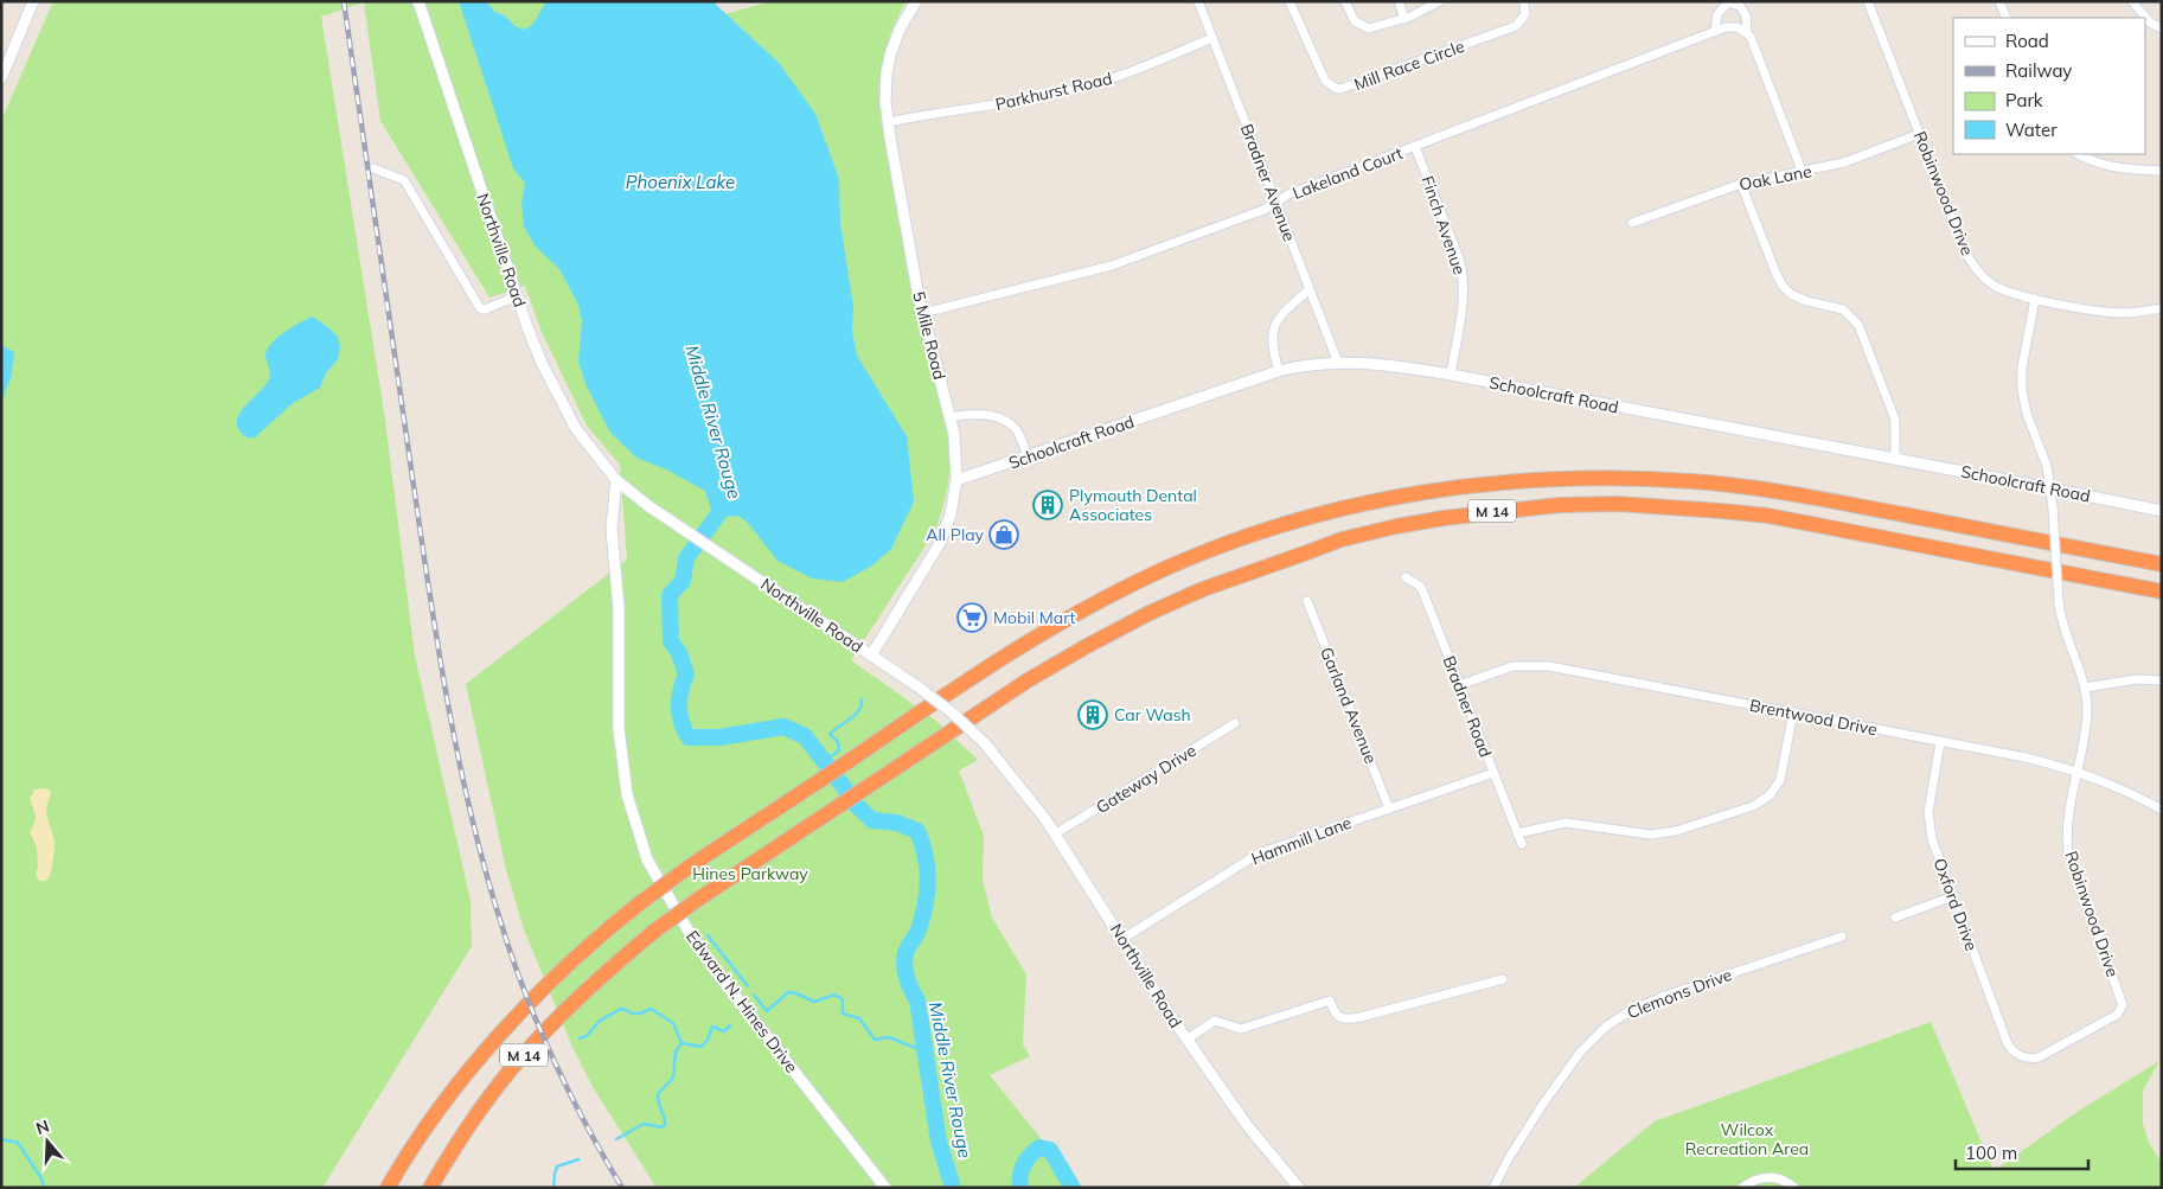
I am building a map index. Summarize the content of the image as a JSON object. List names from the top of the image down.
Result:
{
  "streets": {
    "highway": ["M 14"],
    "street": [
      "Mill Race Circle",
      "Parkhurst Road",
      "Lakeland Court",
      "Oak Lane",
      "Bradner Avenue",
      "Robinwood Drive",
      "Finch Avenue",
      "Northville Road",
      "5 Mile Road",
      "Schoolcraft Road",
      "Garland Avenue",
      "Bradner Road",
      "Brentwood Drive",
      "Gateway Drive",
      "Hammill Lane",
      "Oxford Drive",
      "Clemons Drive",
      "Edward N. Hines Drive"
    ]
  },
  "crossings": [
    ["Parkhurst Road", "Bradner Avenue"],
    ["Parkhurst Road", "5 Mile Road"],
    ["Lakeland Court", "Bradner Avenue"],
    ["Lakeland Court", "Finch Avenue"],
    ["Lakeland Court", "5 Mile Road"],
    ["Oak Lane", "Robinwood Drive"],
    ["Bradner Avenue", "Schoolcraft Road"],
    ["Robinwood Drive", "Schoolcraft Road"],
    ["Robinwood Drive", "Brentwood Drive"],
    ["Robinwood Drive", "Oxford Drive"],
    ["Finch Avenue", "Schoolcraft Road"],
    ["Northville Road", "5 Mile Road"],
    ["Northville Road", "Gateway Drive"],
    ["Northville Road", "Hammill Lane"],
    ["Northville Road", "Edward N. Hines Drive"],
    ["5 Mile Road", "Schoolcraft Road"],
    ["Garland Avenue", "Hammill Lane"],
    ["Bradner Road", "Brentwood Drive"],
    ["Bradner Road", "Hammill Lane"],
    ["Brentwood Drive", "Oxford Drive"]
  ],
  "water": ["Phoenix Lake", "Middle River Rouge"],
  "parks": ["Hines Parkway", "Wilcox Recreation Area"],
  "places": {
    "building": ["Plymouth Dental Associates", "Car Wash"],
    "shop": ["All Play"],
    "supermarket": ["Mobil Mart"]
  },
  "legend": [
    "Road",
    "Railway",
    "Park",
    "Water"
  ],
  "scale_bar": "100 m",
  "north": "top"
}
